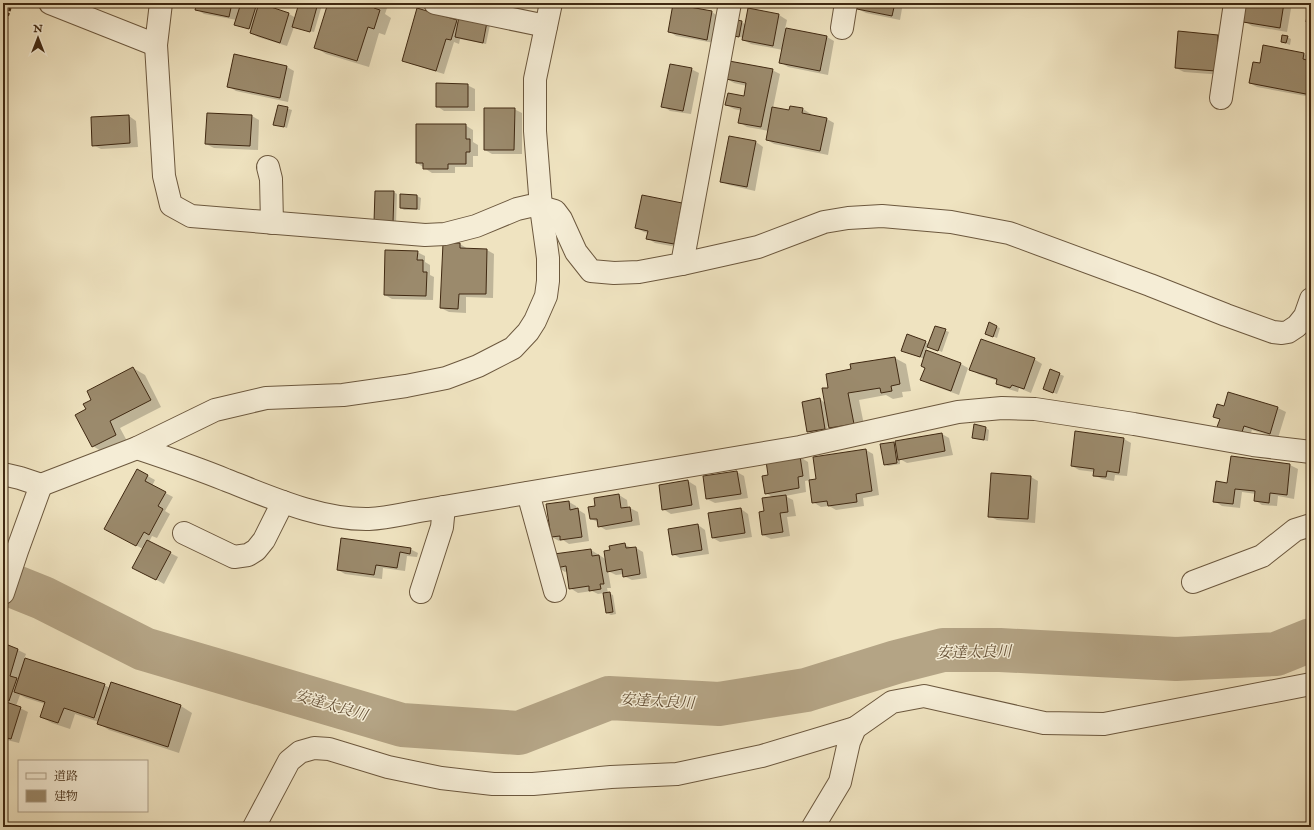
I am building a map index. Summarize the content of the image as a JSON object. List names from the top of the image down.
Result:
{
  "water": ["安達太良川"],
  "legend": ["道路", "建物"],
  "north": "top"
}
